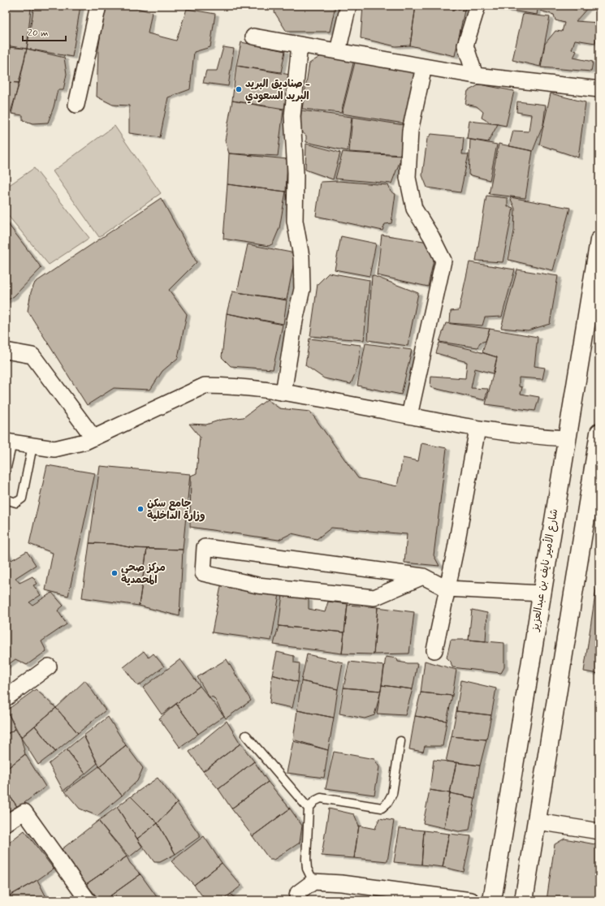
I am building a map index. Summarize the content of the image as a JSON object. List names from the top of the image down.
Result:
{
  "streets": {
    "street": ["شارع الأمير نايف بن عبدالعزيز"]
  },
  "places": ["صناديق البريد - البريد السعودي", "جامع سكن وزارة الداخلية", "مركز صحي المحمدية"],
  "scale_bar": "20 m"
}
